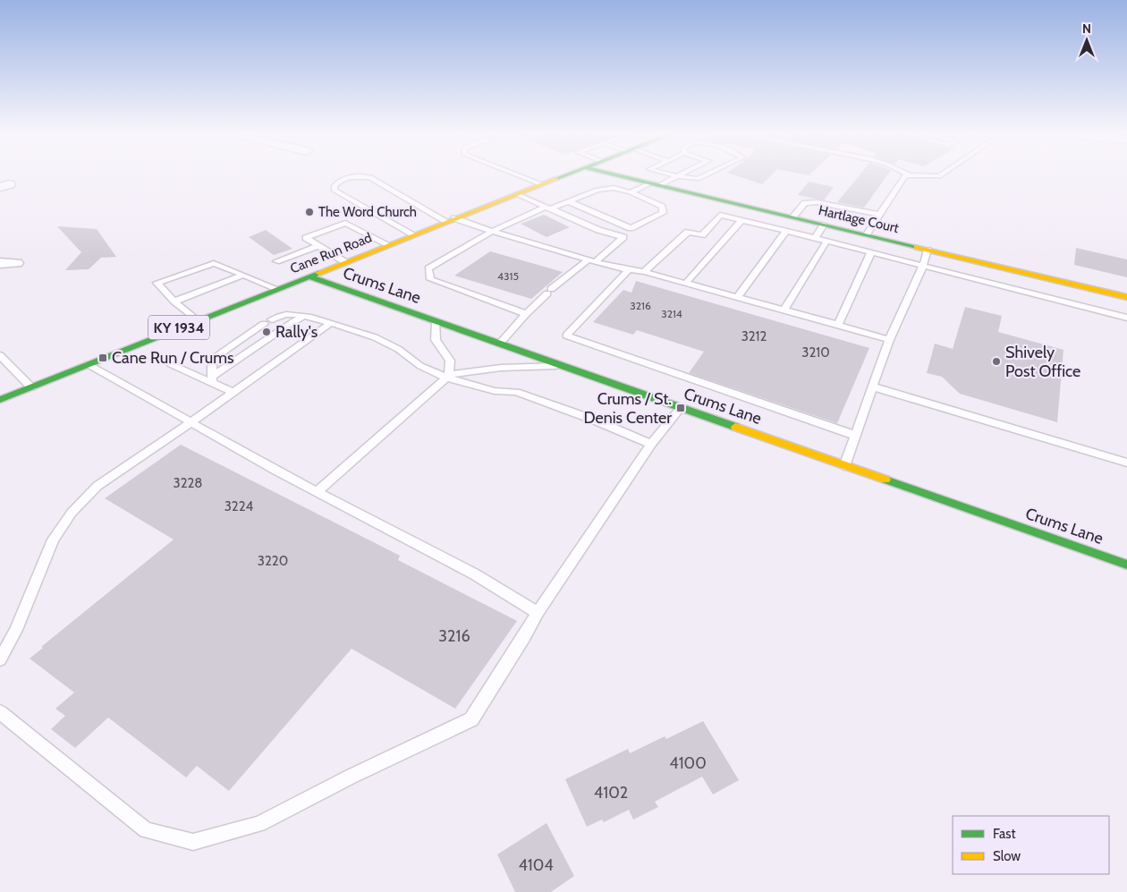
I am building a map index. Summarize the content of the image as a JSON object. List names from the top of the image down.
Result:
{
  "streets": {
    "main road": [
      "Hartlage Court",
      "Cane Run Road",
      "Crums Lane",
      "KY 1934"
    ]
  },
  "crossings": [
    ["Cane Run Road", "Crums Lane"]
  ],
  "places": {
    "other": ["The Word Church", "Rally's", "Shively Post Office"],
    "transit": ["Cane Run / Crums", "Crums / St. Denis Center"]
  },
  "house_numbers": [
    "4315",
    "3216",
    "3214",
    "3212",
    "3210",
    "3228",
    "3224",
    "3220",
    "3216",
    "4100",
    "4102",
    "4104"
  ],
  "legend": ["Fast", "Slow"],
  "north": "top"
}
